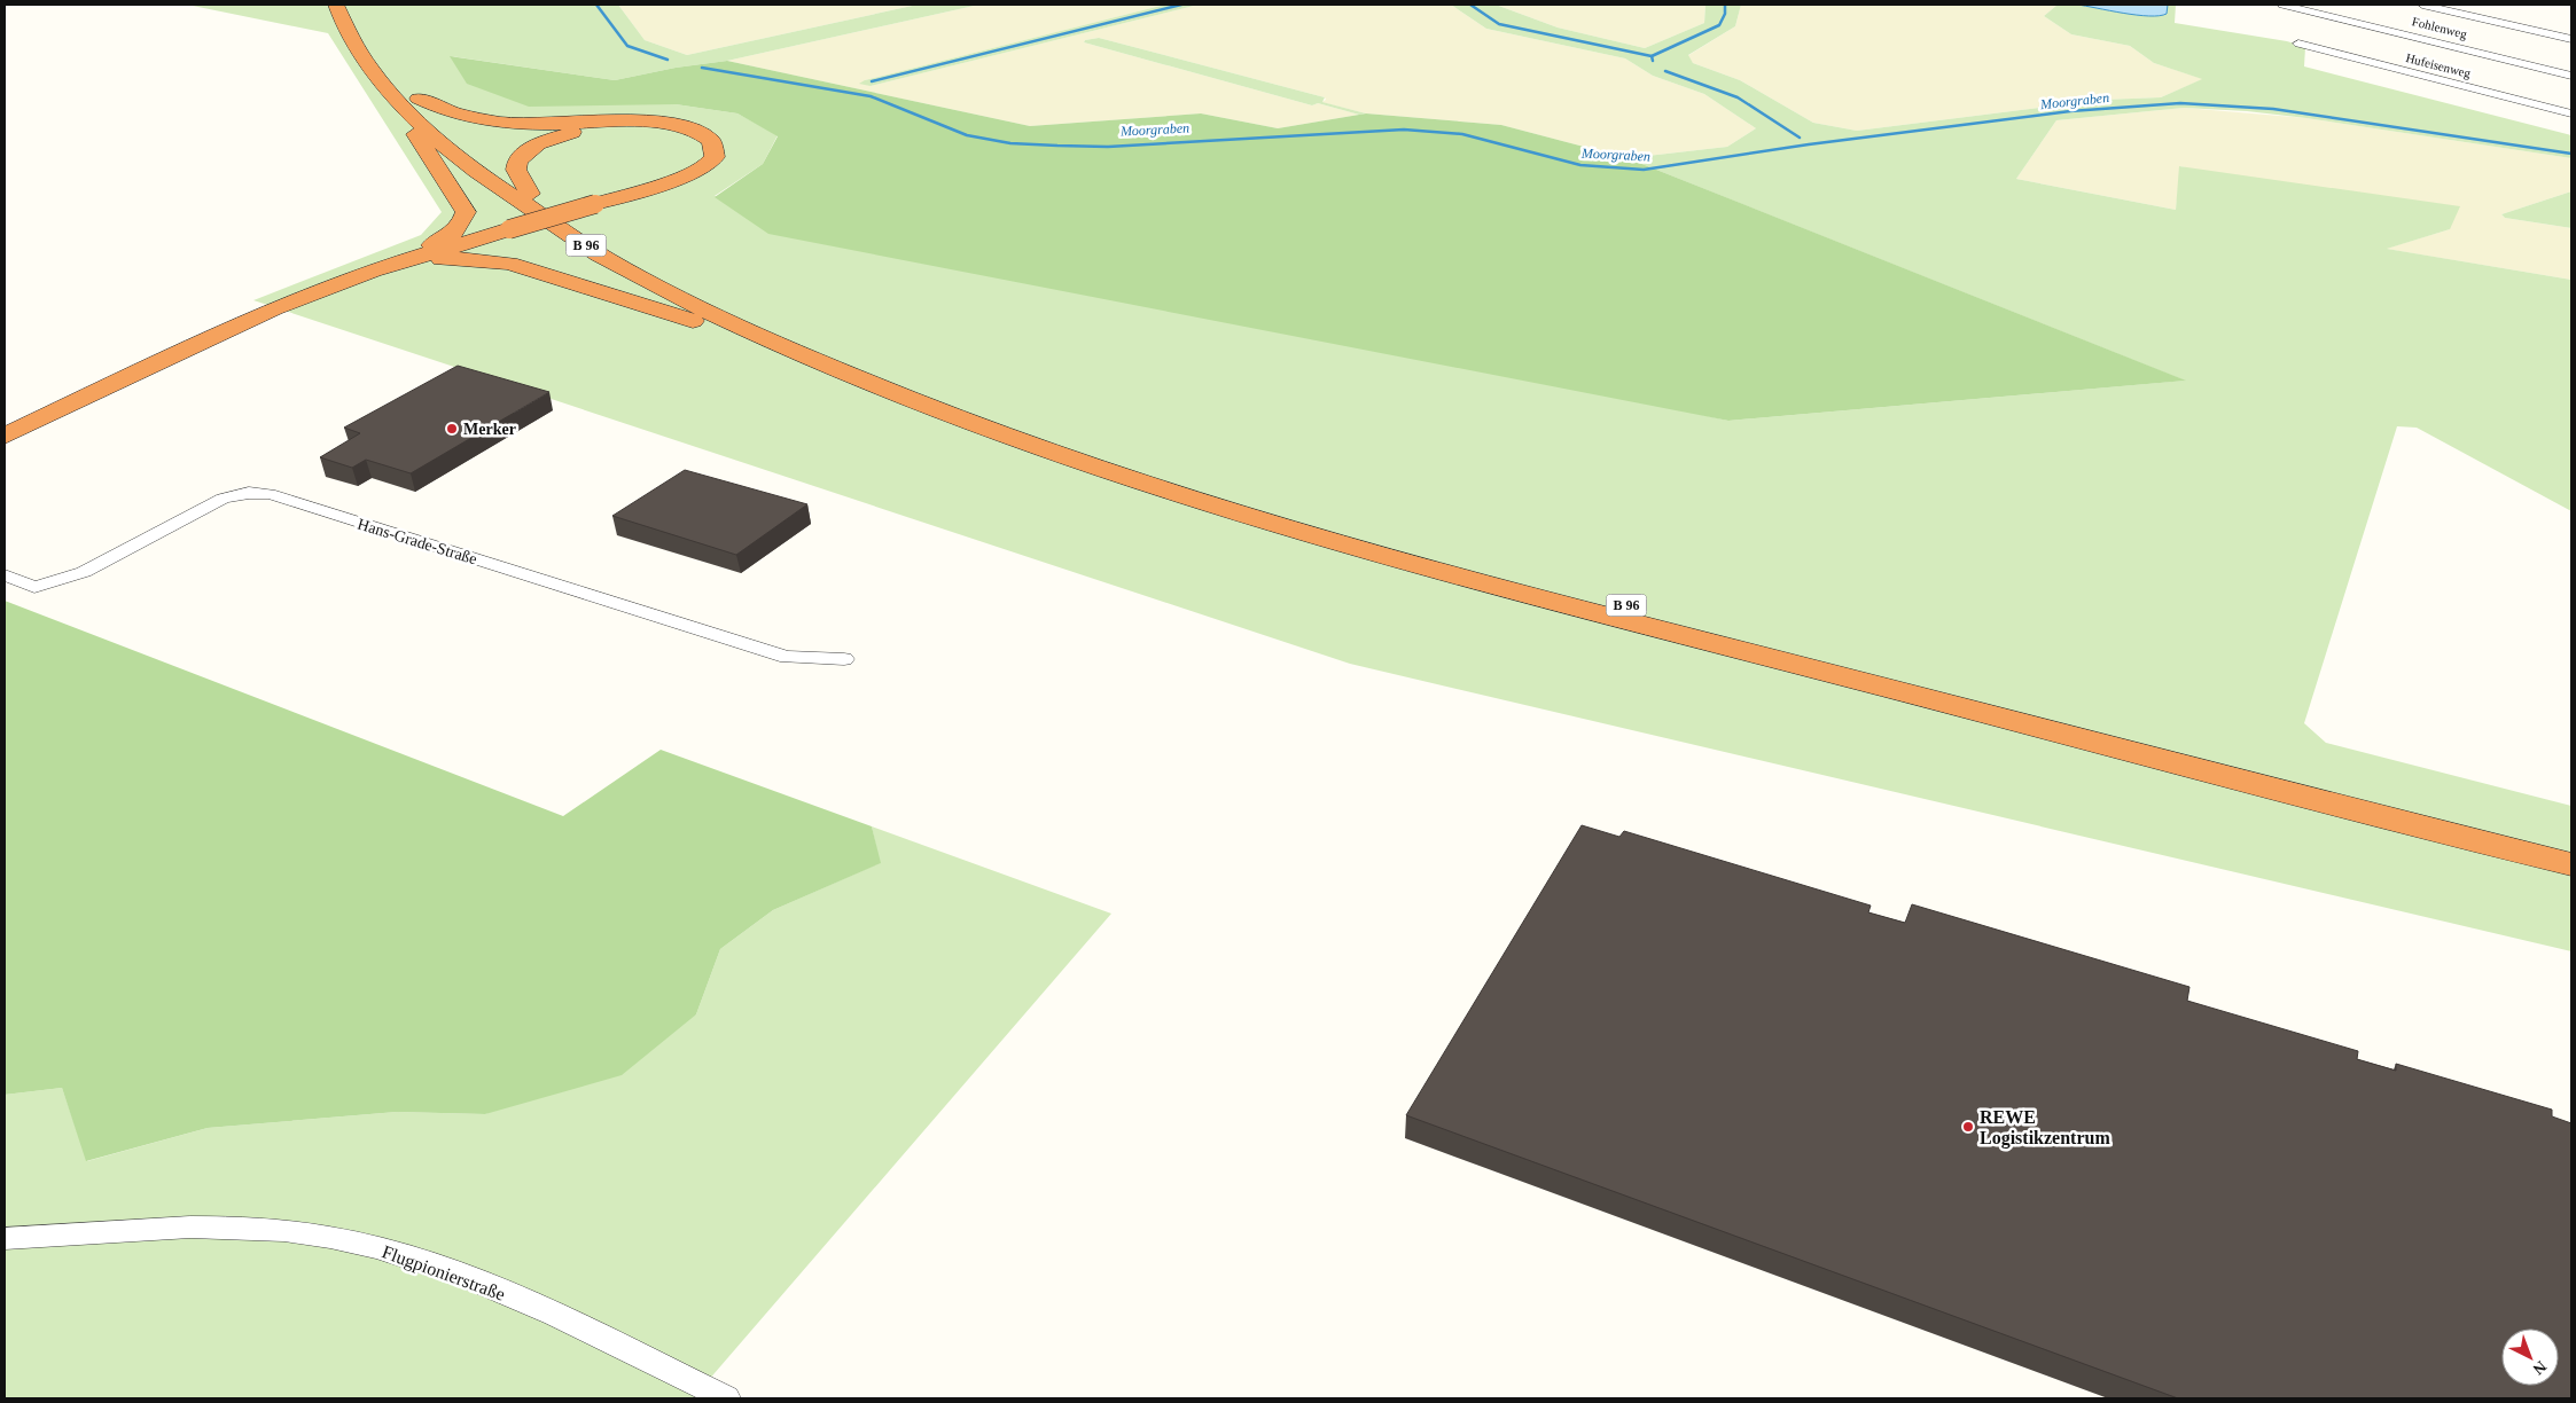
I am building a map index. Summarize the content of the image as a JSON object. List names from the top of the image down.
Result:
{
  "streets": {
    "highway": ["B 96"],
    "street": [
      "Fohlenweg",
      "Hufeisenweg",
      "Hans-Grade-Straße",
      "Flugpionierstraße"
    ]
  },
  "crossings": [
    ["Fohlenweg", "Hufeisenweg"]
  ],
  "water": ["Moorgraben"],
  "places": ["Merker", "REWE Logistikzentrum"],
  "north": "bottom right"
}
